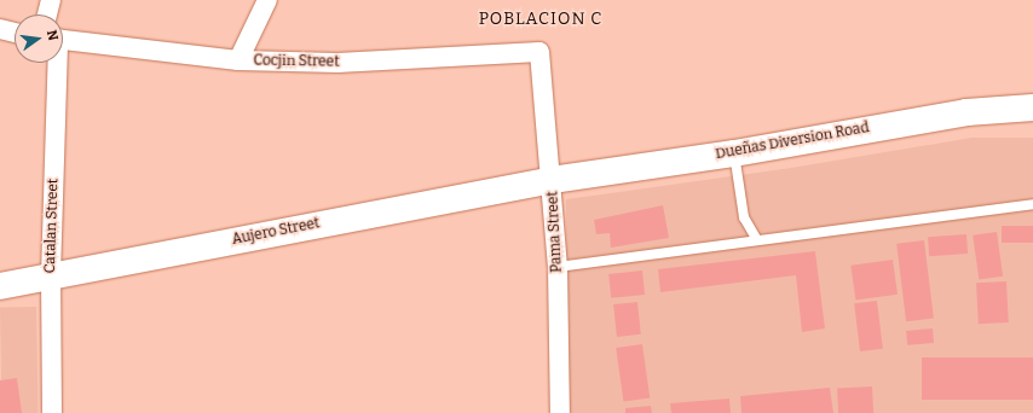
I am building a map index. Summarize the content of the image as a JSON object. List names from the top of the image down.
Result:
{
  "streets": {
    "main road": ["Dueñas Diversion Road", "Aujero Street"],
    "street": ["Cocjin Street", "Catalan Street", "Pama Street"]
  },
  "crossings": [
    ["Cocjin Street", "Pama Street"],
    ["Dueñas Diversion Road", "Aujero Street"],
    ["Dueñas Diversion Road", "Pama Street"],
    ["Catalan Street", "Aujero Street"],
    ["Aujero Street", "Pama Street"]
  ],
  "districts": ["POBLACION C"],
  "north": "right"
}
